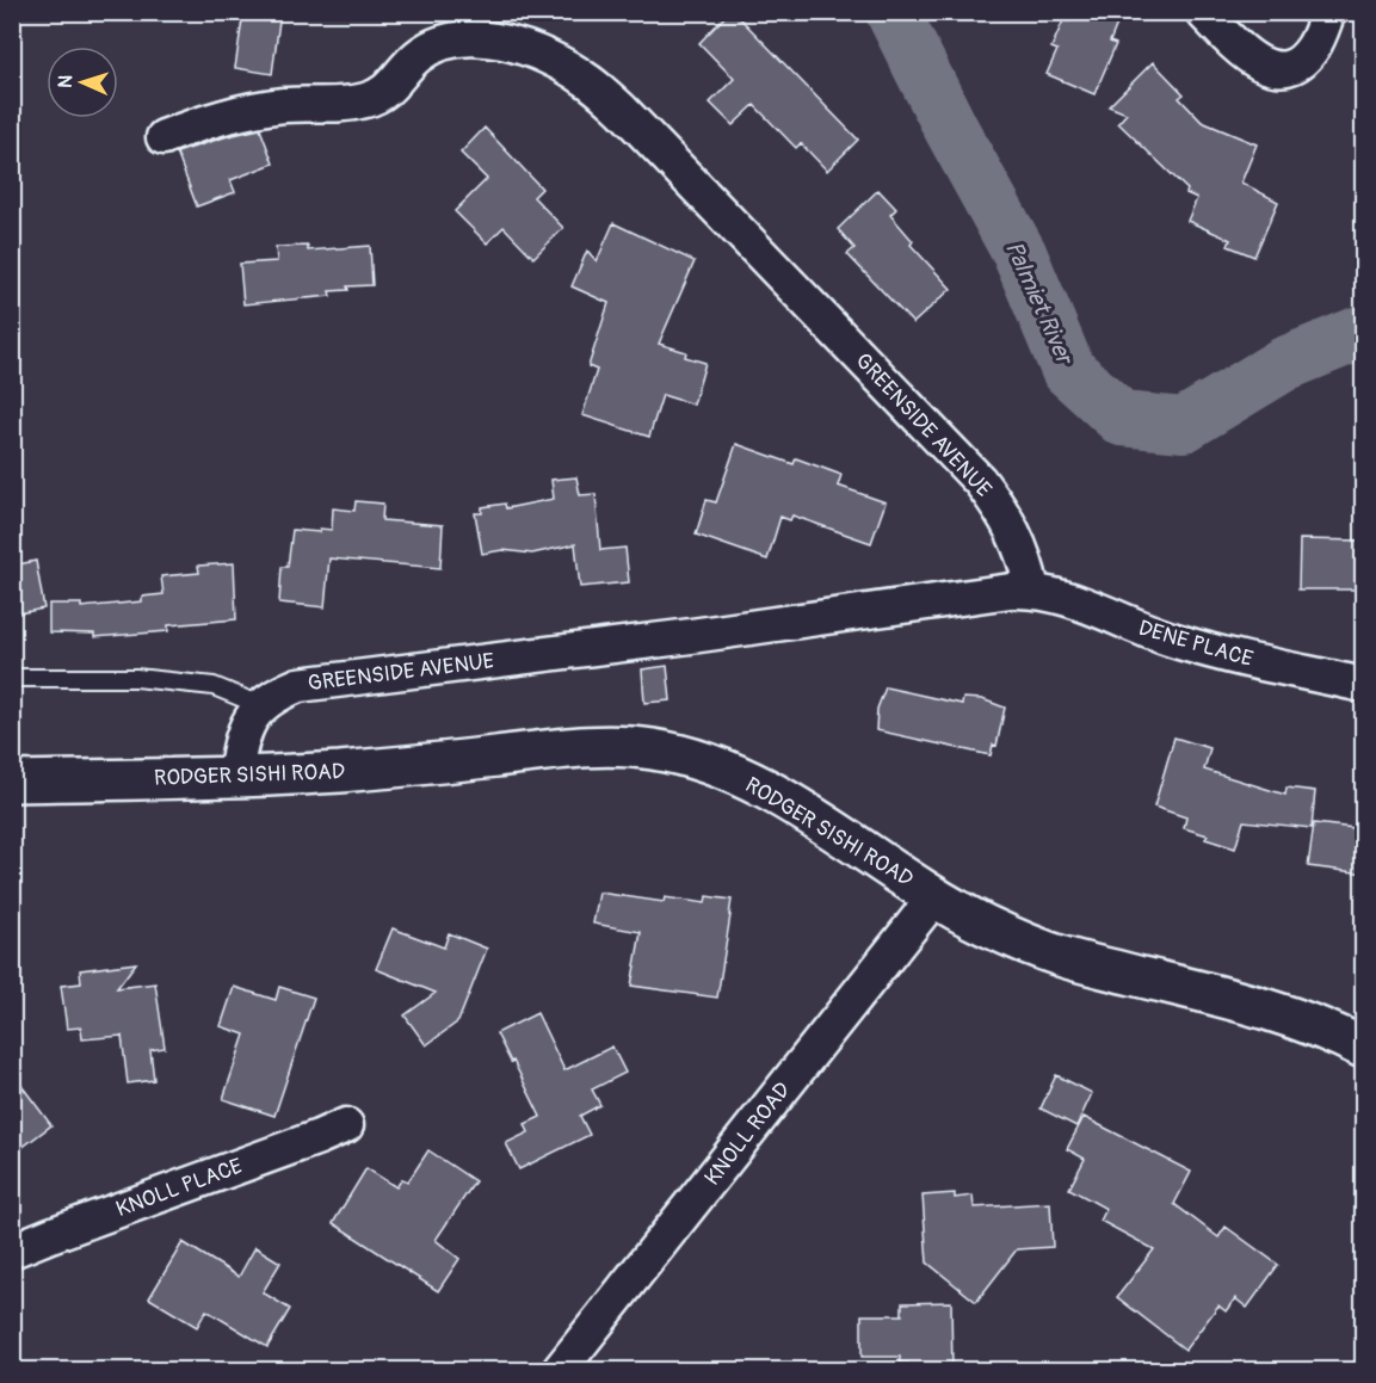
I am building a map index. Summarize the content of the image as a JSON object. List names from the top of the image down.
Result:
{
  "streets": {
    "main road": ["RODGER SISHI ROAD"],
    "street": [
      "GREENSIDE AVENUE",
      "DENE PLACE",
      "KNOLL ROAD",
      "KNOLL PLACE"
    ]
  },
  "crossings": [
    ["GREENSIDE AVENUE", "DENE PLACE"],
    ["RODGER SISHI ROAD", "KNOLL ROAD"]
  ],
  "water": ["Palmiet River"],
  "north": "left"
}
